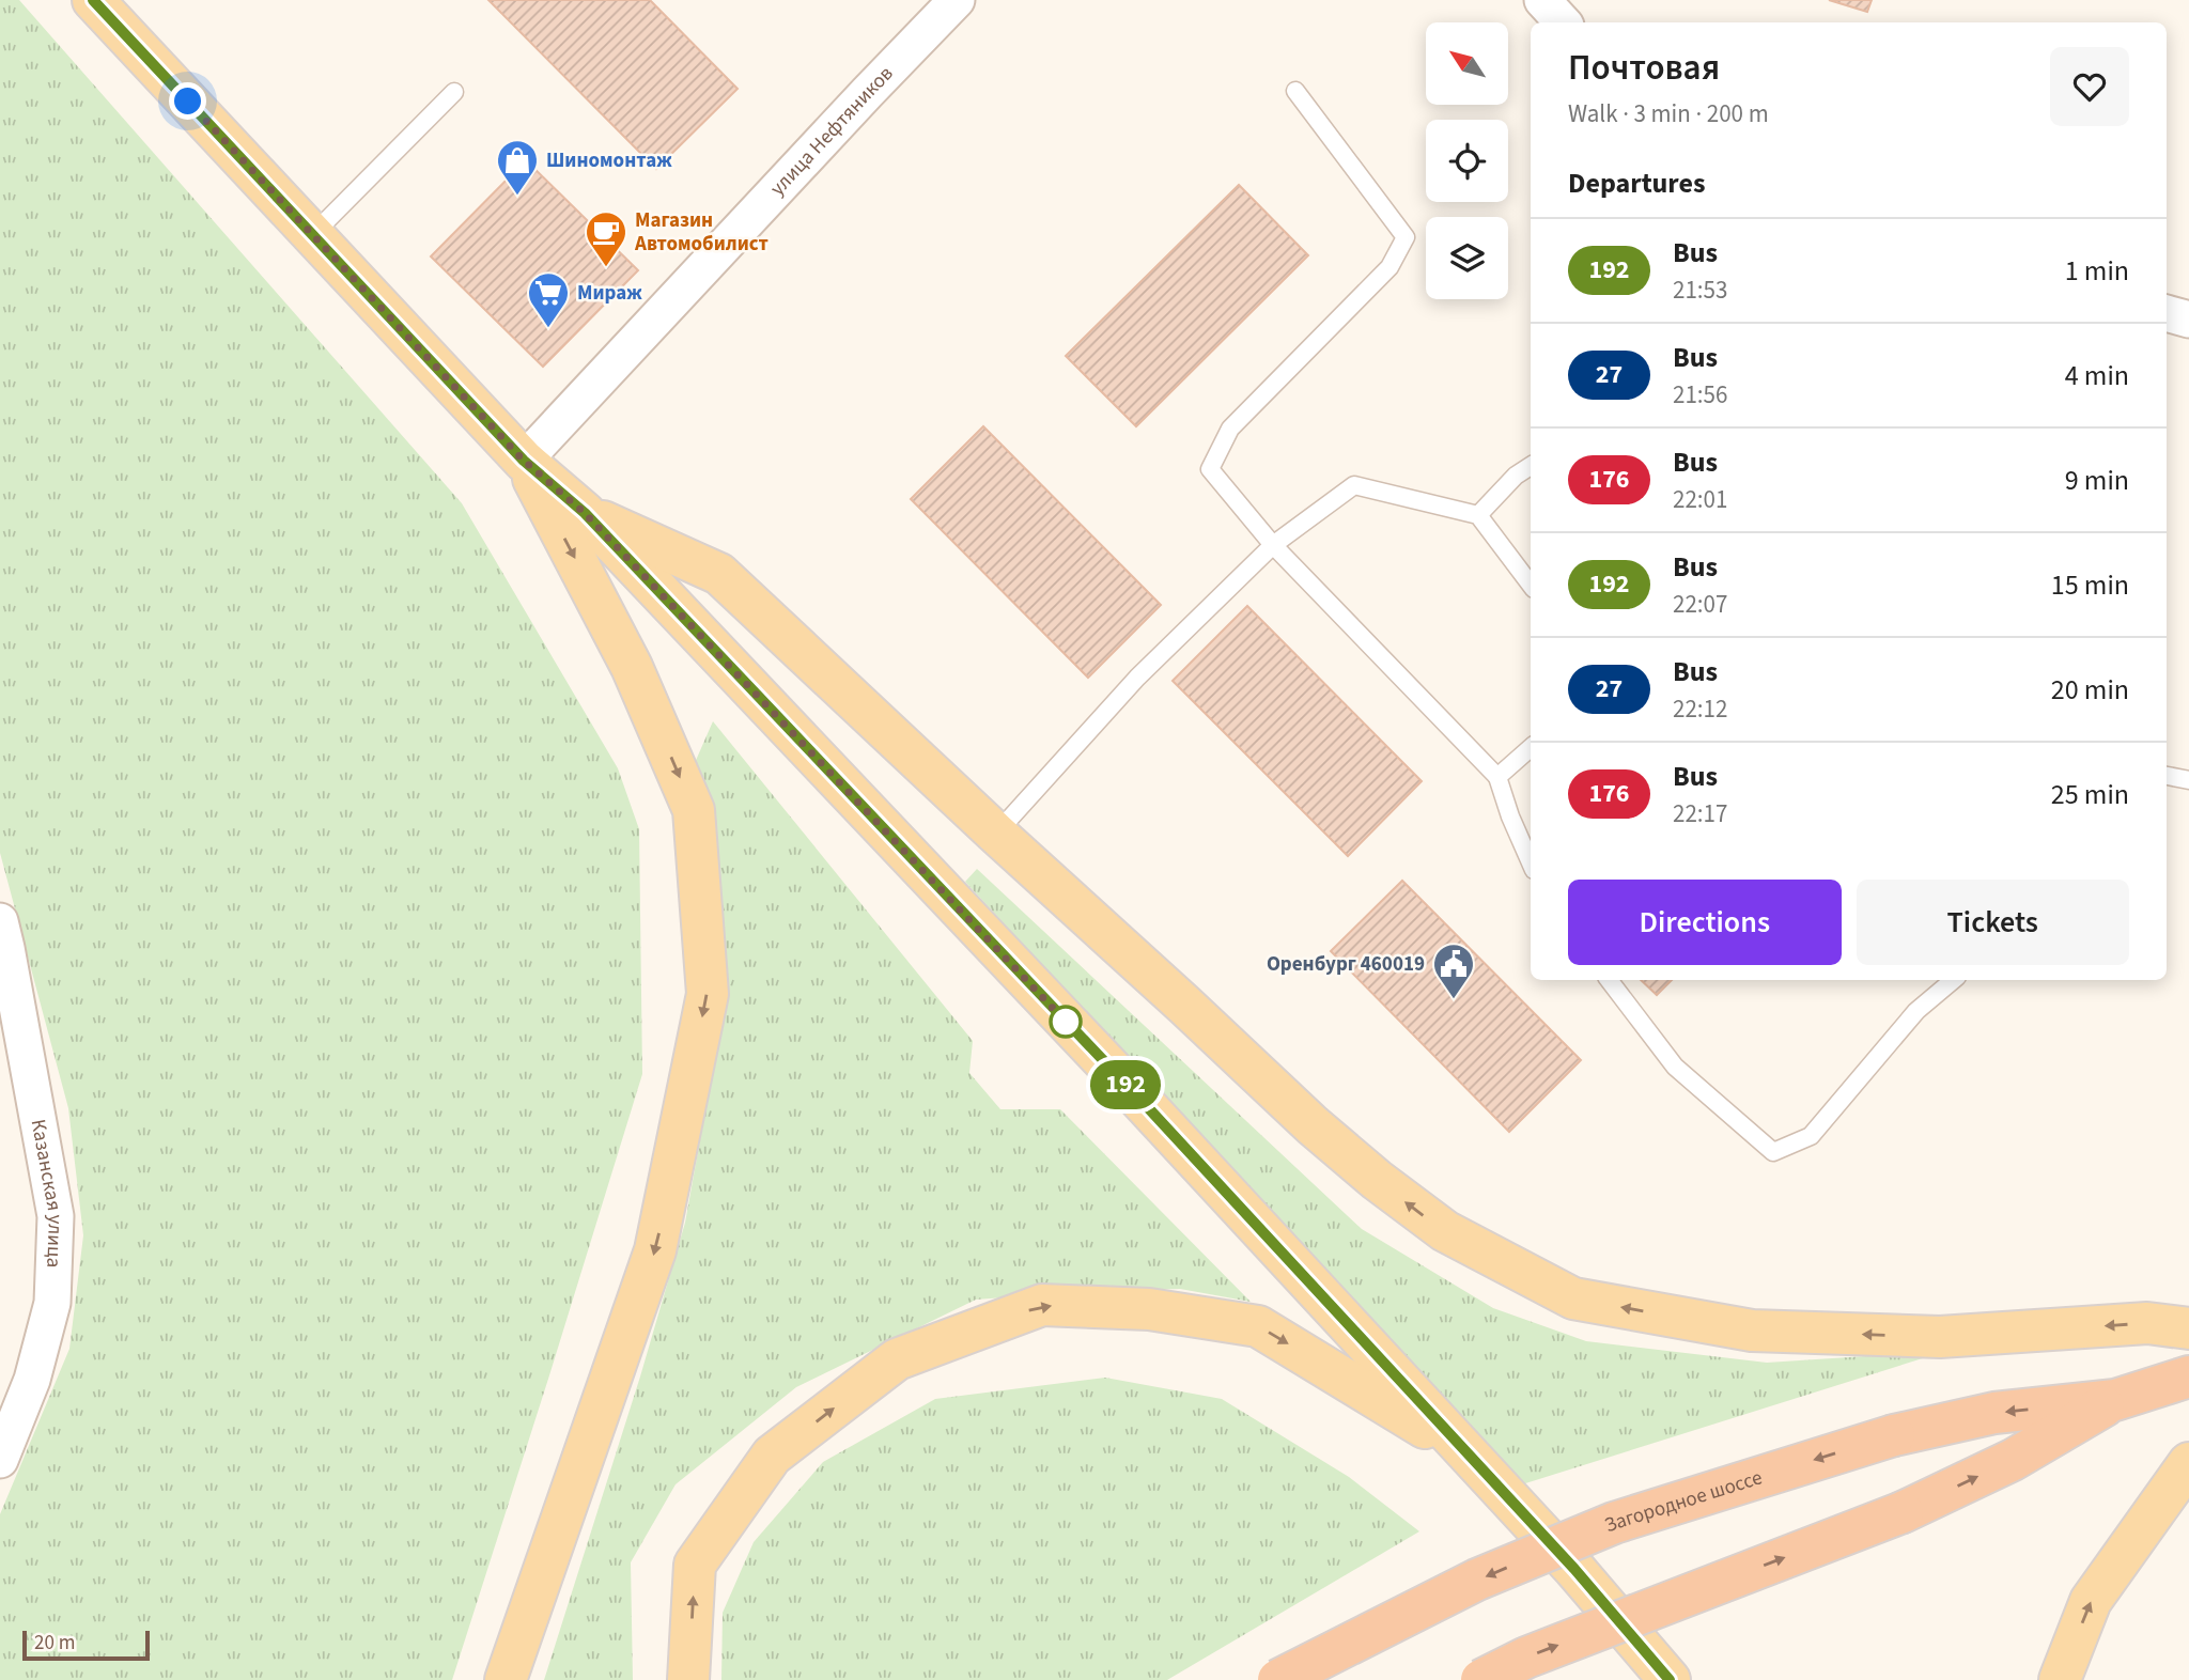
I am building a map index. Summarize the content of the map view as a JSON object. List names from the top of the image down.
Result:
{
  "streets": {
    "highway": ["Загородное шоссе"],
    "street": ["улица Нефтяников", "Казанская улица"]
  },
  "places": {
    "shop": ["Шиномонтаж"],
    "cafe": ["Магазин Автомобилист"],
    "supermarket": ["Мираж"],
    "public building": ["Оренбург 460019"]
  },
  "lines": ["bus line 192"],
  "scale_bar": "20 m",
  "north": "top left",
  "page": {
    "on_map": "192",
    "heading": [
      ["Почтовая", "Walk · 3 min · 200 m"],
      "Departures"
    ],
    "list": [
      {
        "mark": "192",
        "name": "Bus",
        "note": "21:53",
        "value": "1 min"
      },
      {
        "mark": "27",
        "name": "Bus",
        "note": "21:56",
        "value": "4 min"
      },
      {
        "mark": "176",
        "name": "Bus",
        "note": "22:01",
        "value": "9 min"
      },
      {
        "mark": "192",
        "name": "Bus",
        "note": "22:07",
        "value": "15 min"
      },
      {
        "mark": "27",
        "name": "Bus",
        "note": "22:12",
        "value": "20 min"
      },
      {
        "mark": "176",
        "name": "Bus",
        "note": "22:17",
        "value": "25 min"
      }
    ],
    "buttons": ["Directions", "Tickets"],
    "scale": "20 m"
  }
}
